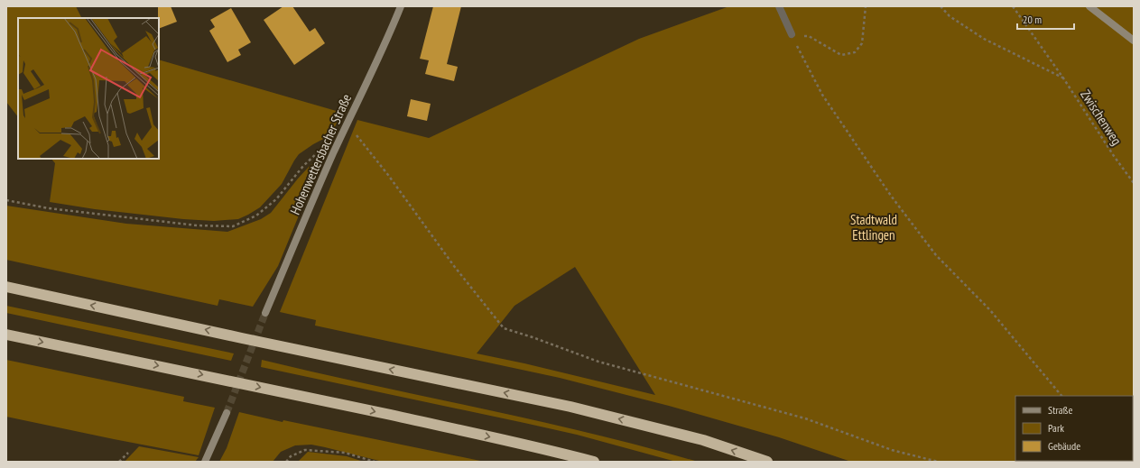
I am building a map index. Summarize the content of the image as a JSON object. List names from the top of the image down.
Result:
{
  "streets": {
    "street": ["Hohenwettersbacher Straße"],
    "path": ["Zwischenweg"]
  },
  "parks": ["Stadtwald Ettlingen"],
  "legend": ["Straße", "Park", "Gebäude"],
  "scale_bar": "20 m"
}
